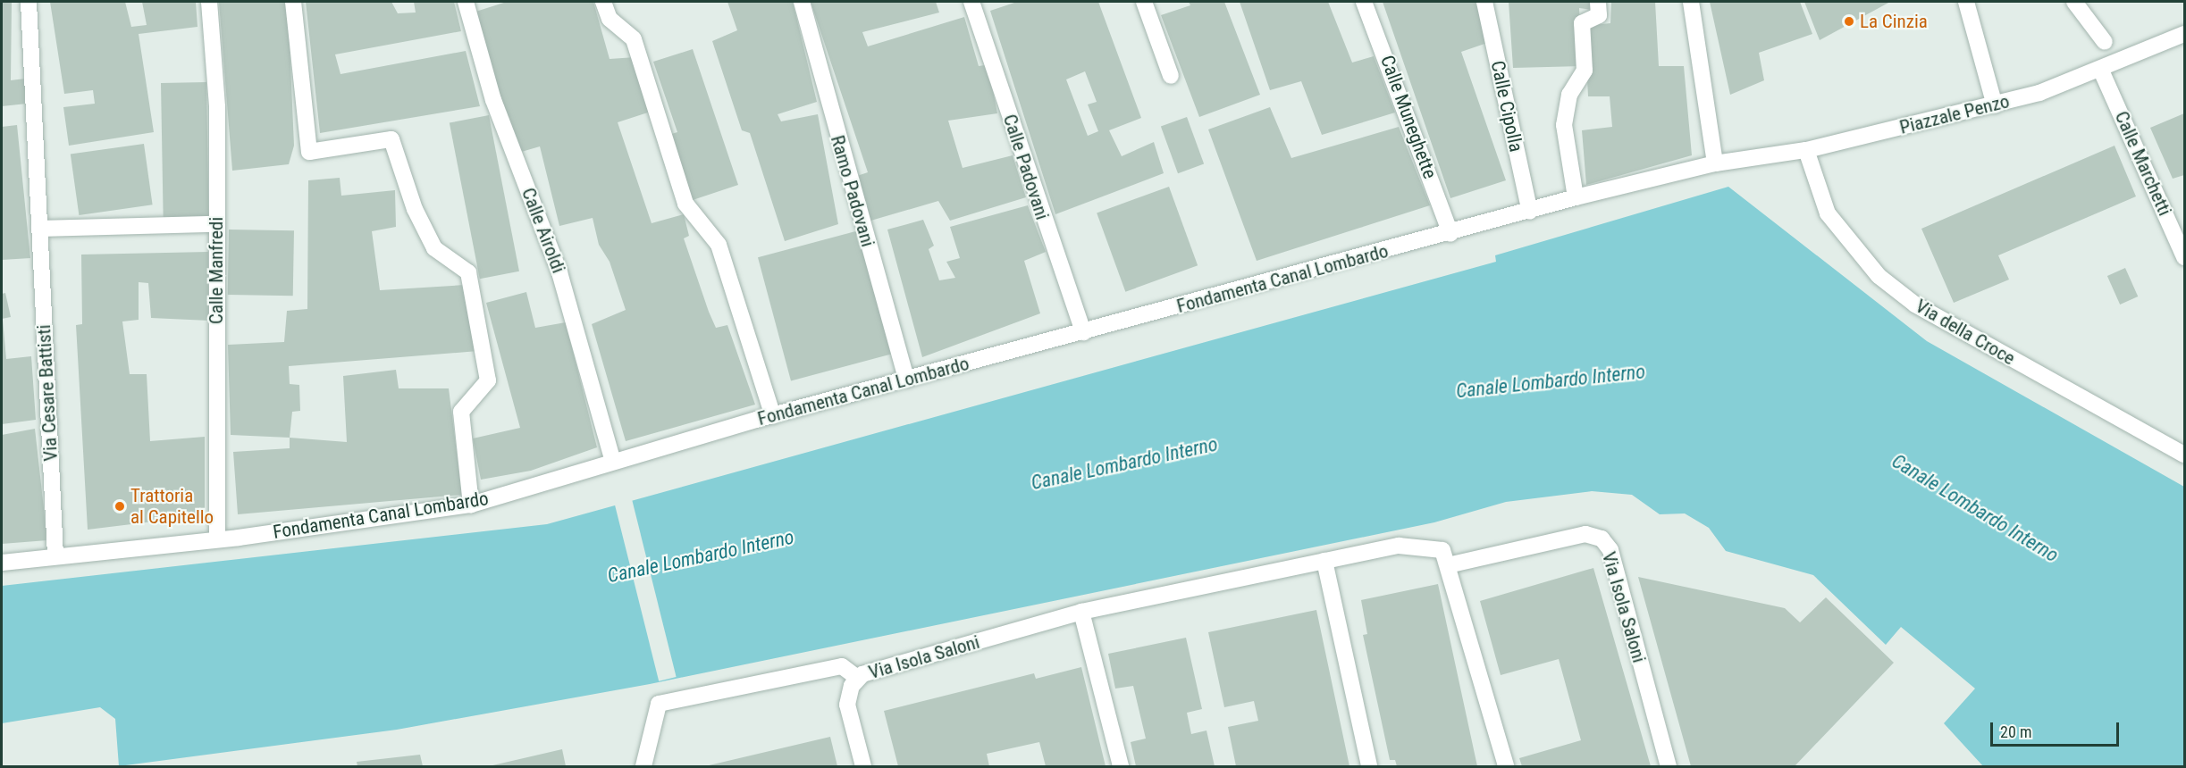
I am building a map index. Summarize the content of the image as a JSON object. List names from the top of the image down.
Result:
{
  "streets": {
    "street": [
      "Calle Cipolla",
      "Piazzale Penzo",
      "Calle Muneghette",
      "Calle Marchetti",
      "Calle Padovani",
      "Ramo Padovani",
      "Calle Airoldi",
      "Calle Manfredi",
      "Fondamenta Canal Lombardo",
      "Via della Croce",
      "Via Cesare Battisti",
      "Via Isola Saloni"
    ]
  },
  "crossings": [
    ["Calle Cipolla", "Fondamenta Canal Lombardo"],
    ["Piazzale Penzo", "Calle Marchetti"],
    ["Piazzale Penzo", "Fondamenta Canal Lombardo"],
    ["Piazzale Penzo", "Via della Croce"],
    ["Calle Muneghette", "Fondamenta Canal Lombardo"],
    ["Calle Padovani", "Fondamenta Canal Lombardo"],
    ["Ramo Padovani", "Fondamenta Canal Lombardo"],
    ["Calle Airoldi", "Fondamenta Canal Lombardo"],
    ["Calle Manfredi", "Fondamenta Canal Lombardo"],
    ["Fondamenta Canal Lombardo", "Via Cesare Battisti"]
  ],
  "water": ["Canale Lombardo Interno"],
  "places": ["La Cinzia", "Trattoria al Capitello"],
  "scale_bar": "20 m"
}
